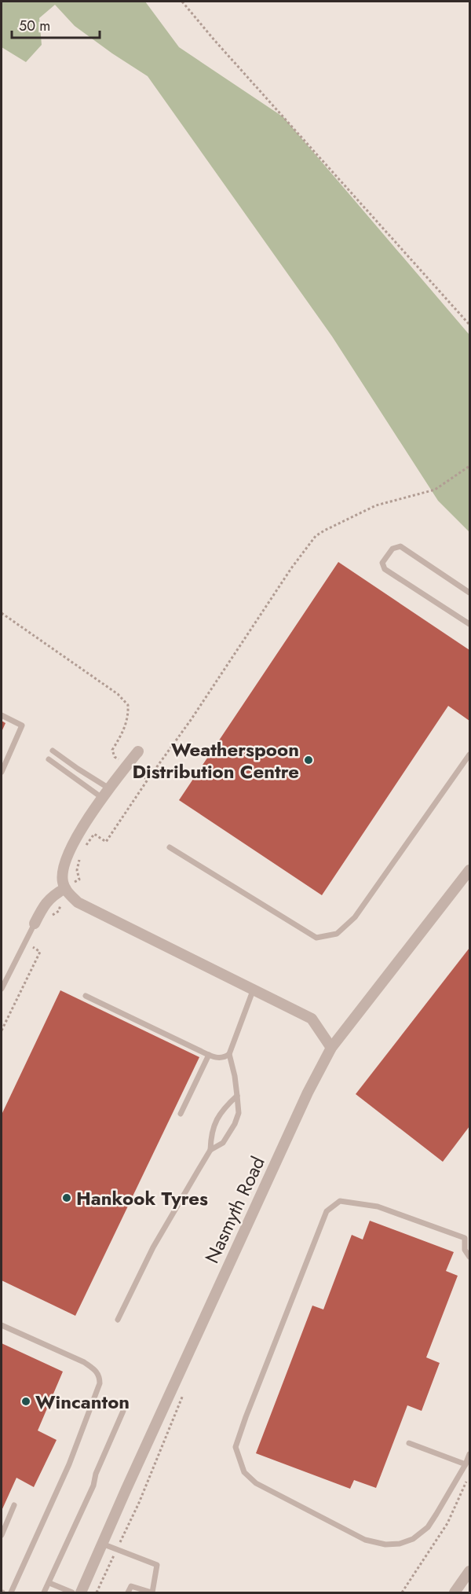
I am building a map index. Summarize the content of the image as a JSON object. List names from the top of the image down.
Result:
{
  "streets": {
    "street": ["Nasmyth Road"]
  },
  "places": ["Weatherspoon Distribution Centre", "Hankook Tyres", "Wincanton"],
  "scale_bar": "50 m"
}
